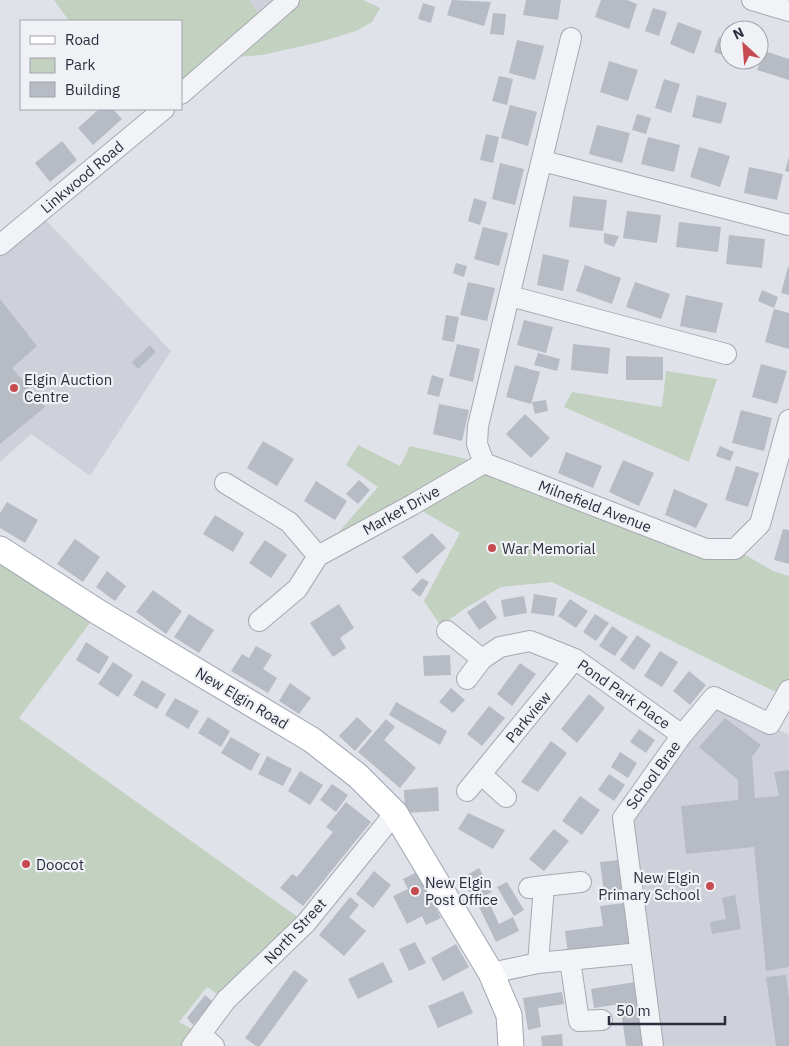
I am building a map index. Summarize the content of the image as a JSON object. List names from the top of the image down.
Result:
{
  "streets": {
    "main road": ["New Elgin Road"],
    "street": [
      "Linkwood Road",
      "Milnefield Avenue",
      "Market Drive",
      "Pond Park Place",
      "Parkview",
      "School Brae",
      "North Street"
    ]
  },
  "crossings": [
    ["Milnefield Avenue", "Market Drive"],
    ["Pond Park Place", "Parkview"],
    ["Pond Park Place", "School Brae"],
    ["New Elgin Road", "North Street"]
  ],
  "places": [
    "Elgin Auction Centre",
    "War Memorial",
    "Doocot",
    "New Elgin Primary School",
    "New Elgin Post Office"
  ],
  "legend": ["Road", "Park", "Building"],
  "scale_bar": "50 m",
  "north": "top left"
}
